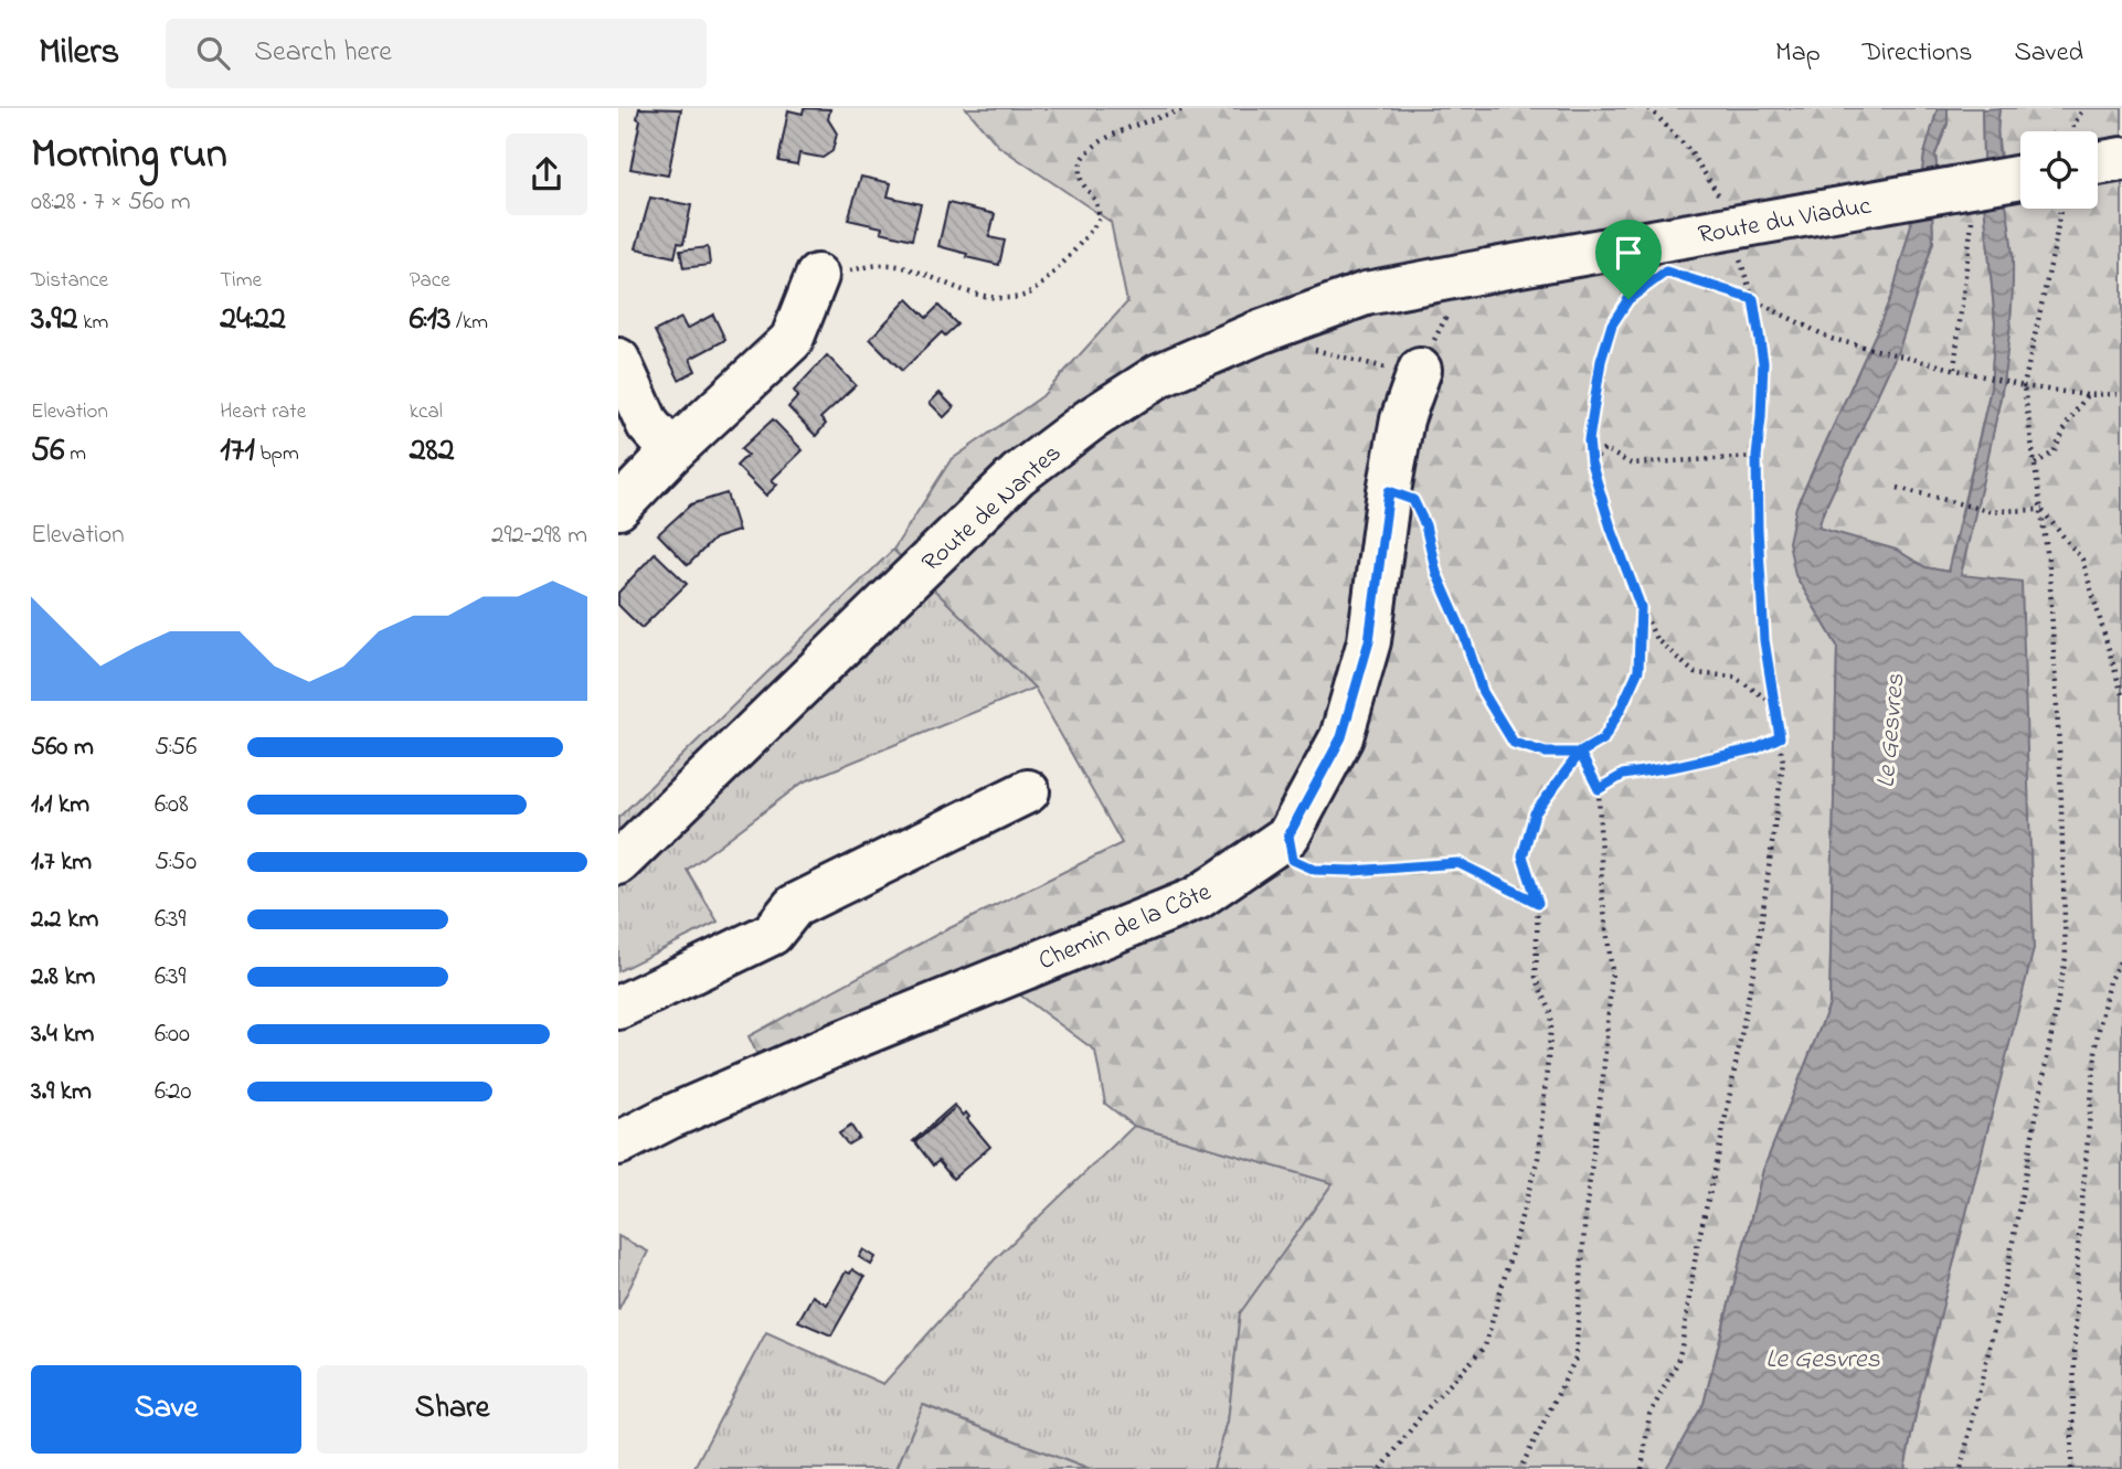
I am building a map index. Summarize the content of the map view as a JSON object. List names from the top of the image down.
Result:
{
  "streets": {
    "street": ["Route du Viaduc", "Route de Nantes", "Chemin de la Côte"]
  },
  "crossings": [
    ["Route du Viaduc", "Route de Nantes"]
  ],
  "water": ["Le Gesvres"],
  "page": {
    "header": "Milers",
    "search": "Search here",
    "nav": ["Map", "Directions", "Saved"],
    "heading": ["Morning run", "08:28 · 7 × 560 m"],
    "stats": [
      ["Distance", "3.92 km"],
      ["Time", "24:22"],
      ["Pace", "6:13 /km"],
      ["Elevation", "56 m"],
      ["Heart rate", "171 bpm"],
      ["kcal", "282"]
    ],
    "chart": ["Elevation", "292–298 m"],
    "list": [
      {
        "name": "560 m",
        "note": "5:56"
      },
      {
        "name": "1.1 km",
        "note": "6:08"
      },
      {
        "name": "1.7 km",
        "note": "5:50"
      },
      {
        "name": "2.2 km",
        "note": "6:39"
      },
      {
        "name": "2.8 km",
        "note": "6:39"
      },
      {
        "name": "3.4 km",
        "note": "6:00"
      },
      {
        "name": "3.9 km",
        "note": "6:20"
      }
    ],
    "buttons": ["Save", "Share"]
  }
}
